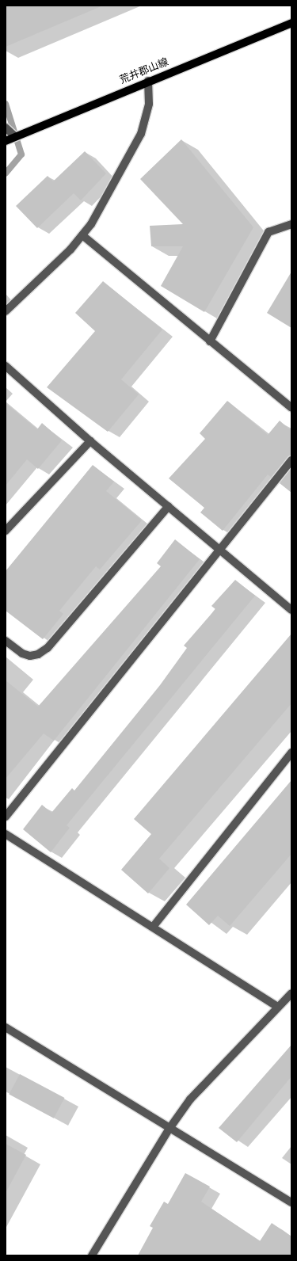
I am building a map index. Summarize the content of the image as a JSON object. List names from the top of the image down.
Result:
{
  "streets": {
    "main road": ["荒井郡山線"]
  }
}
